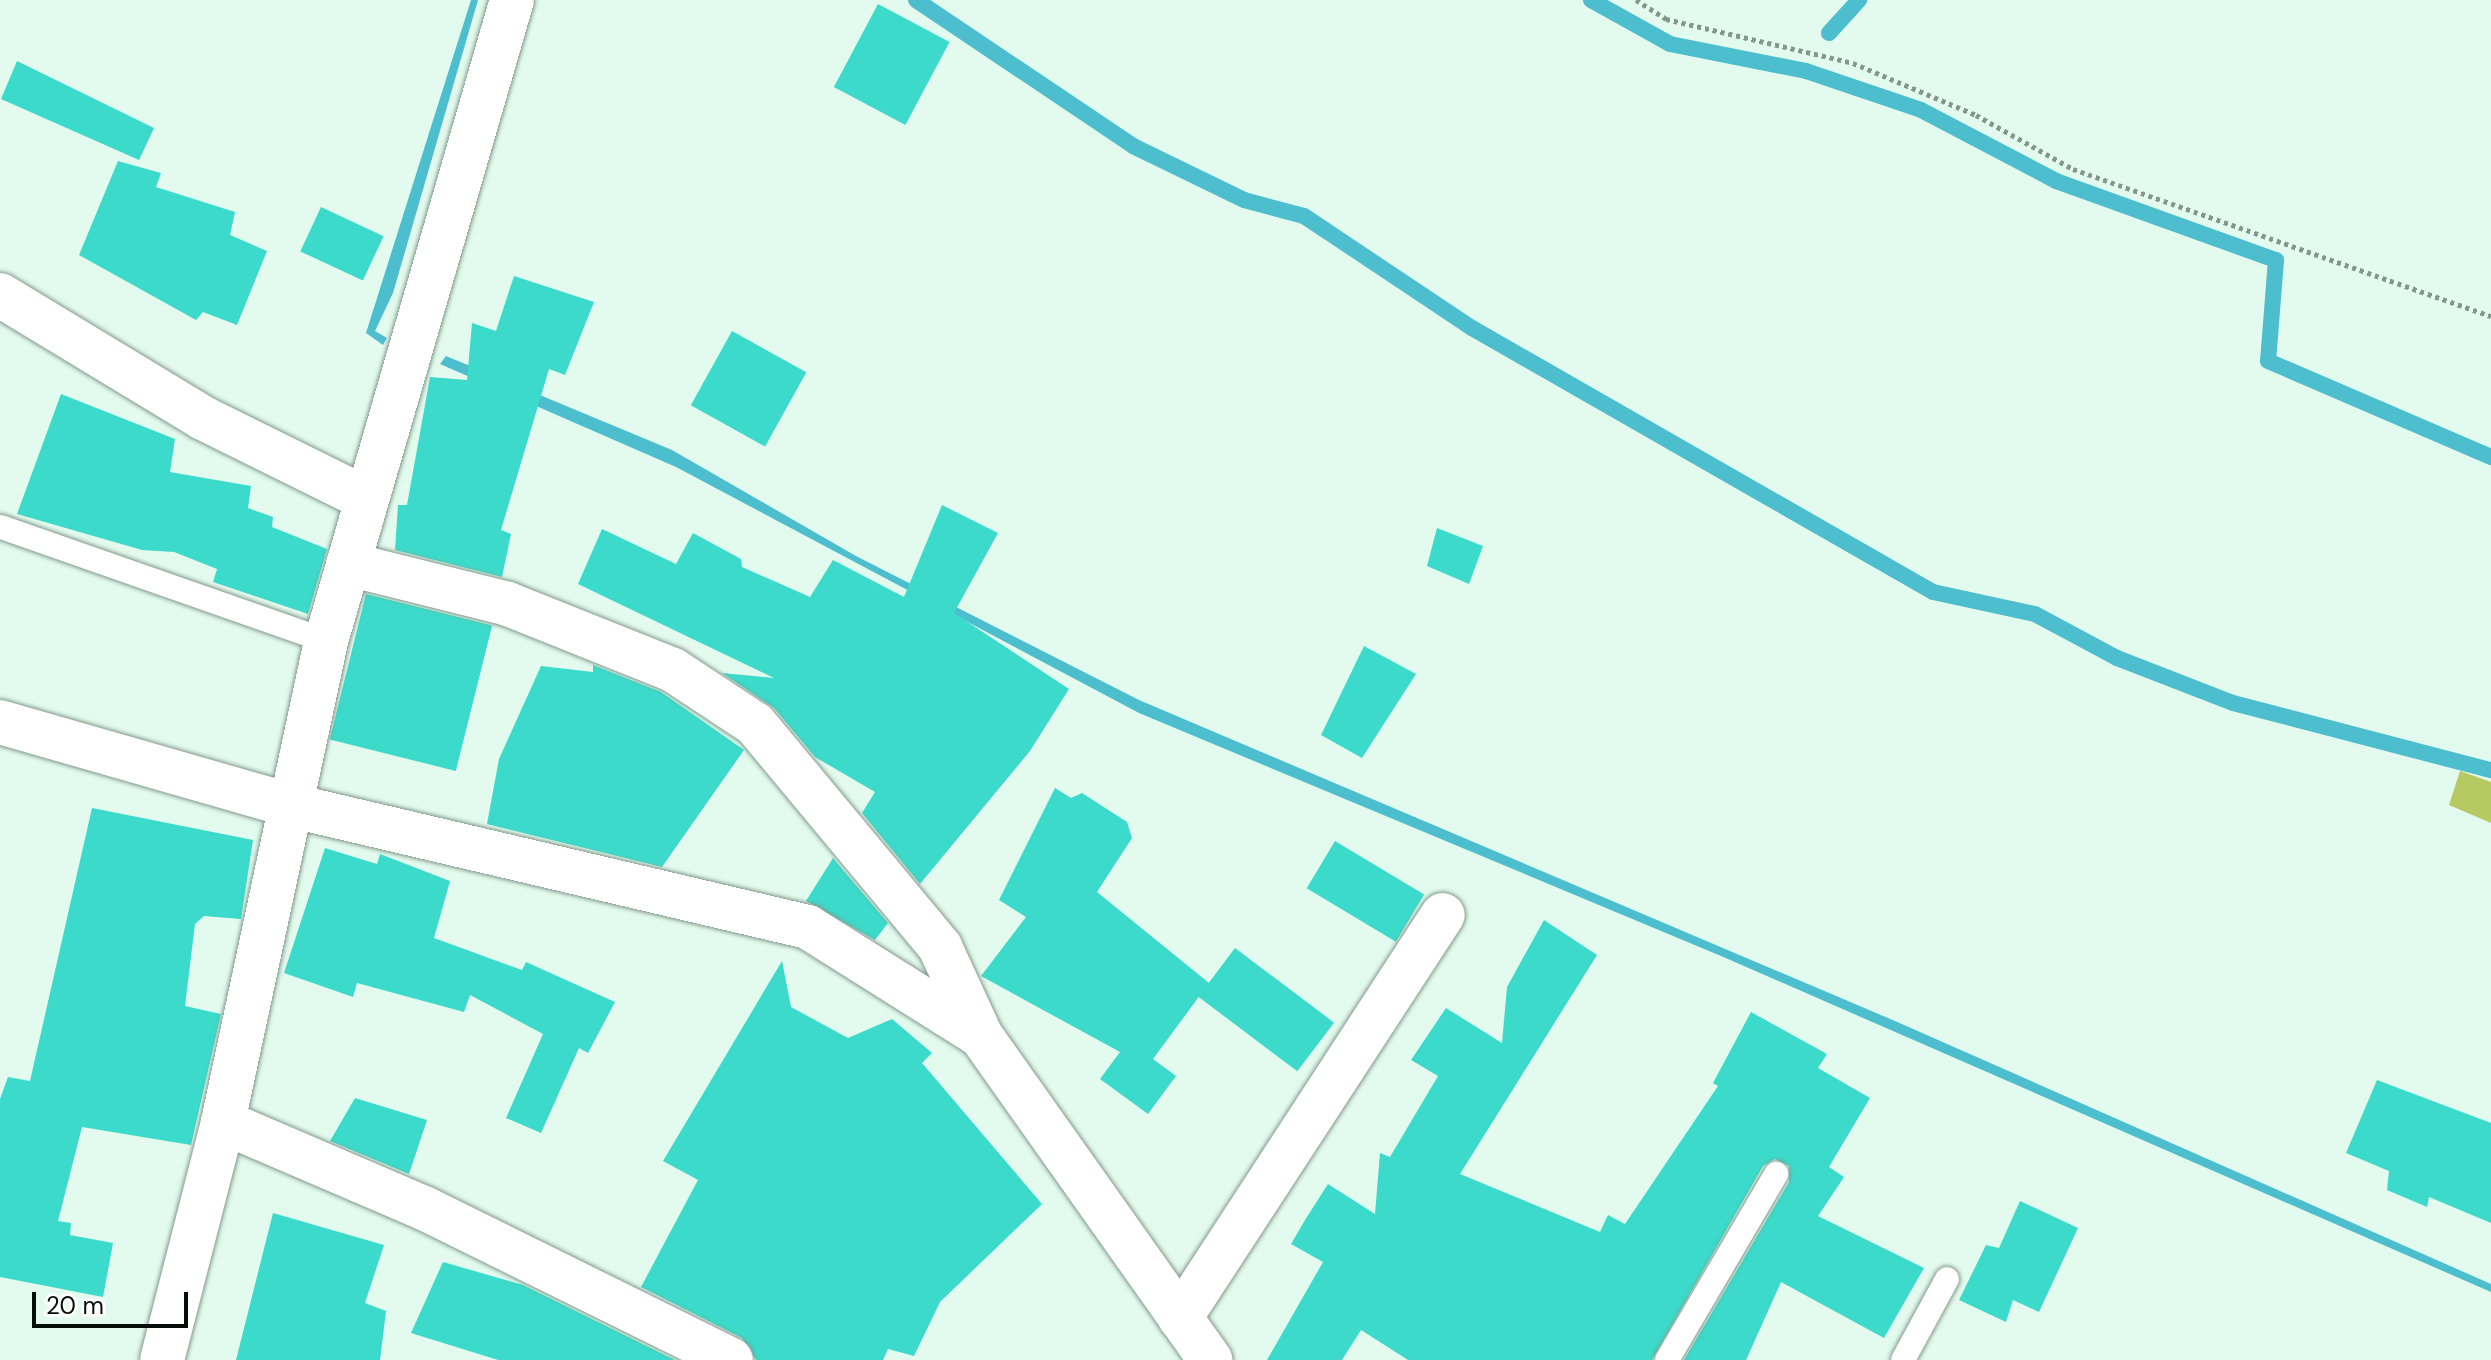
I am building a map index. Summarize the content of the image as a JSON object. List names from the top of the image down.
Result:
{
  "scale_bar": "20 m"
}
